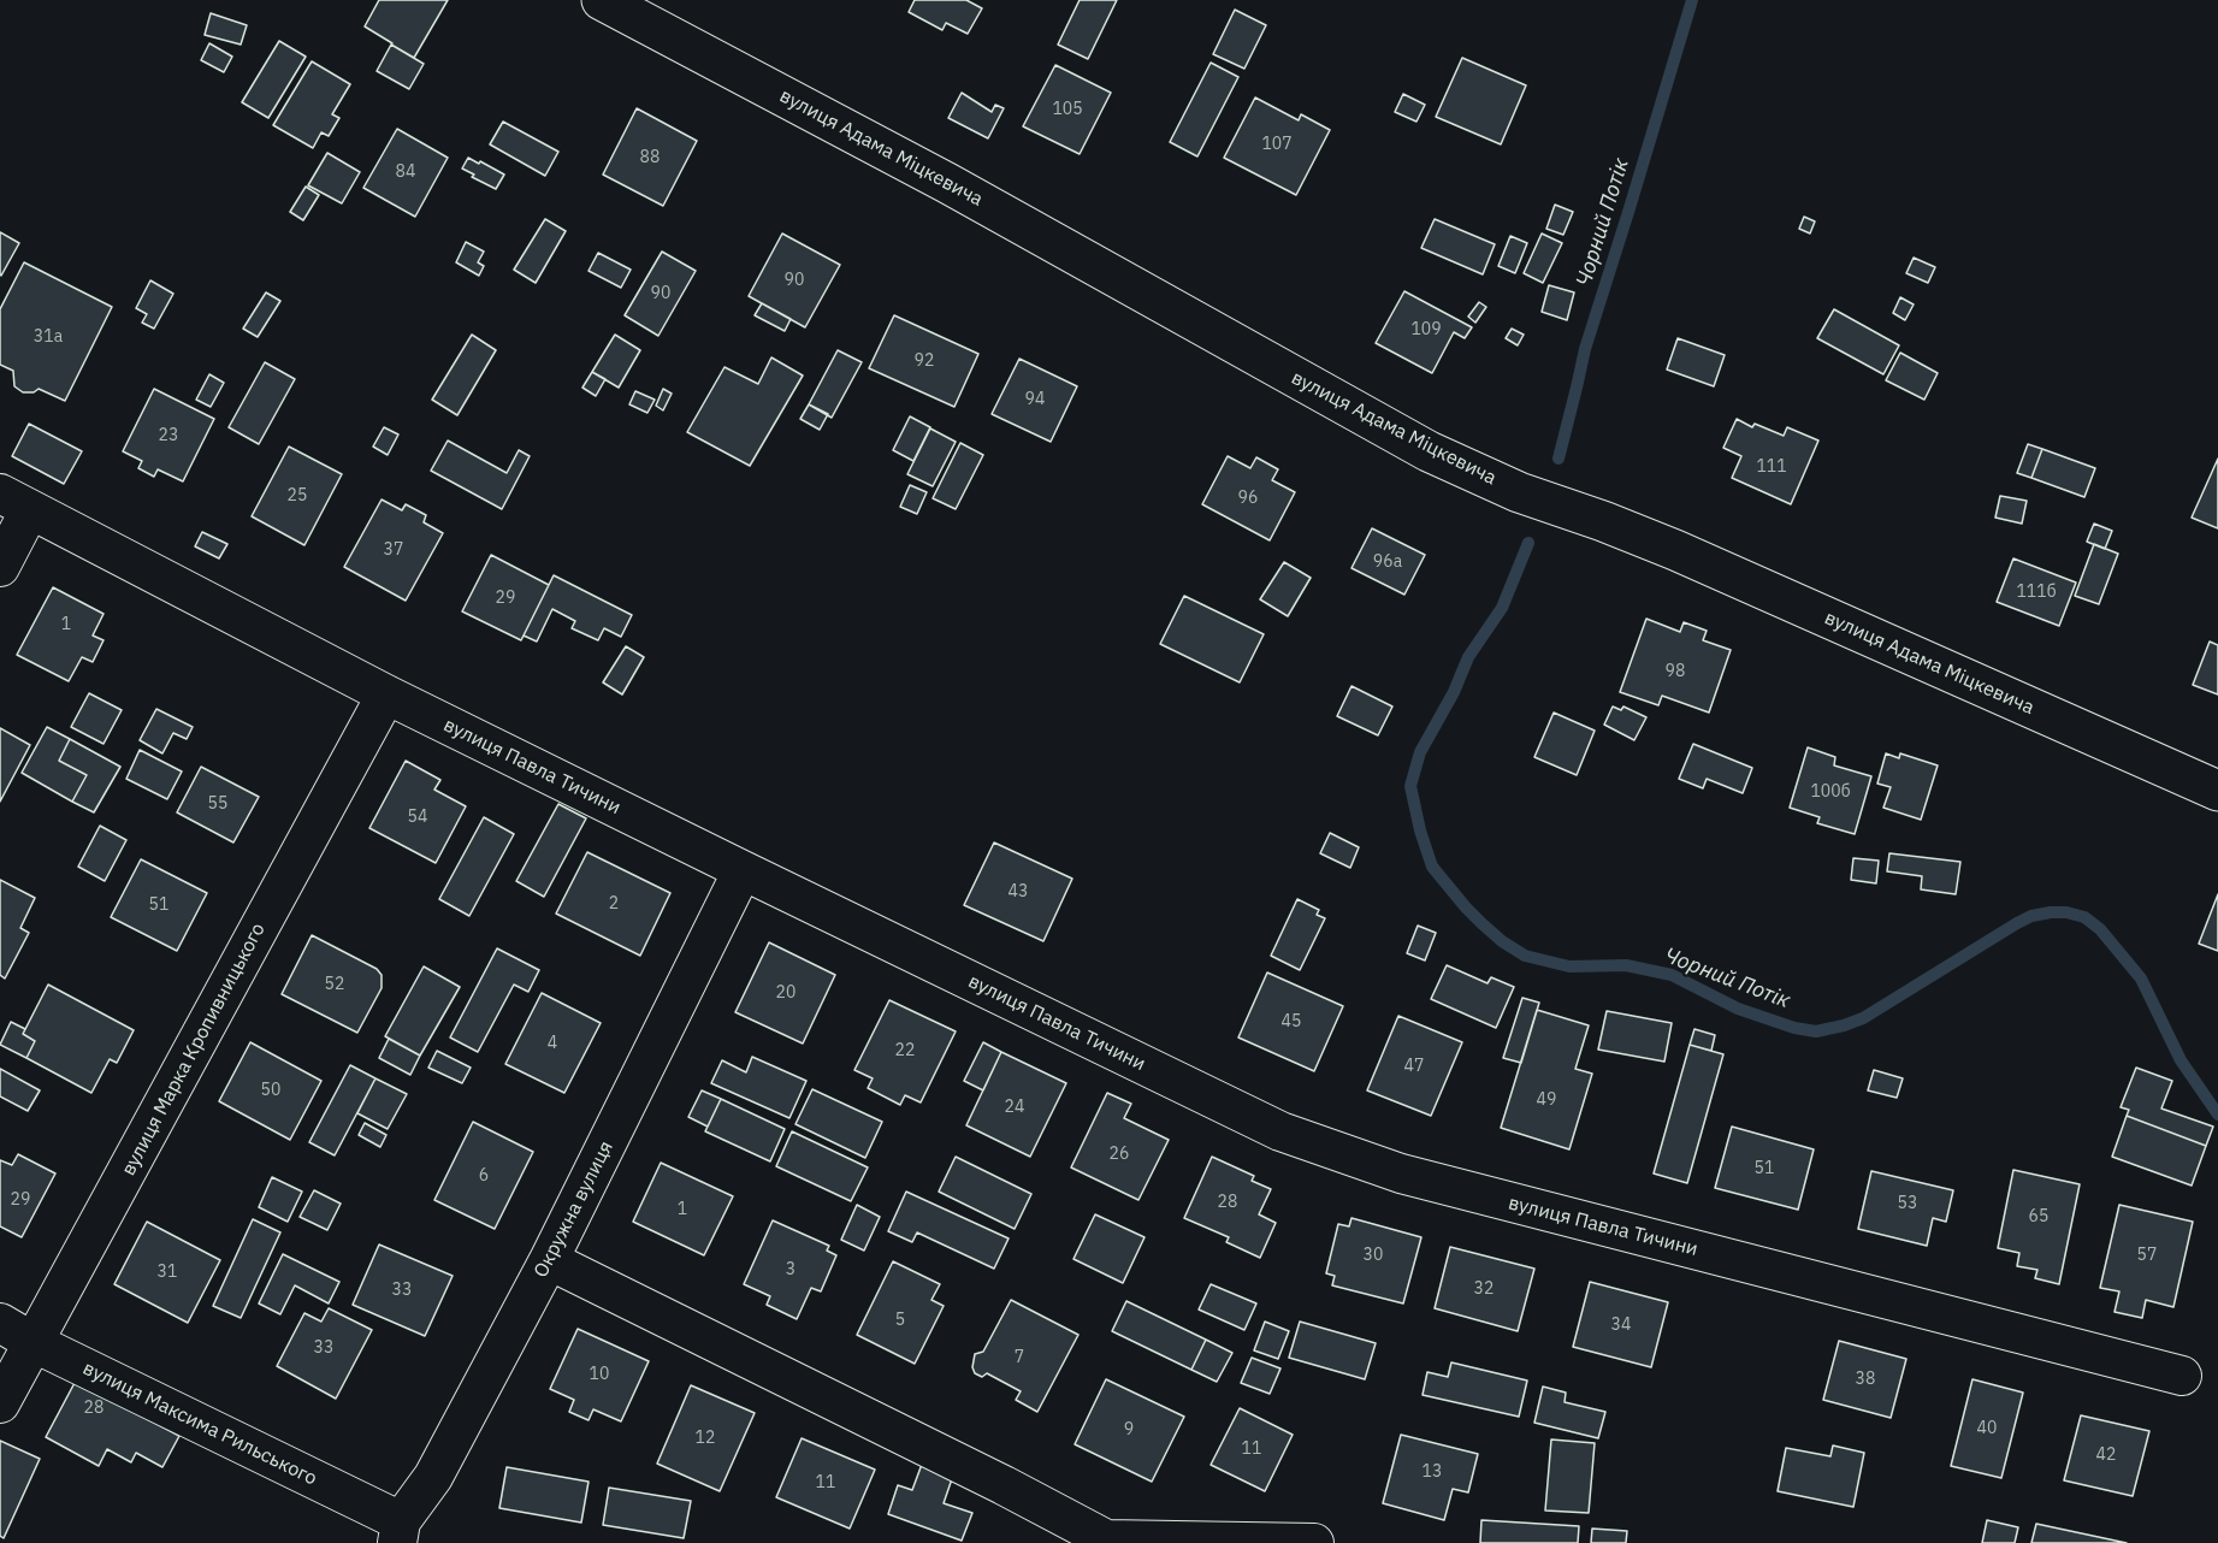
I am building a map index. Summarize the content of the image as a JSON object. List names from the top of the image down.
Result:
{
  "streets": {
    "street": [
      "вулиця Адама Міцкевича",
      "вулиця Павла Тичини",
      "вулиця Марка Кропивницького",
      "Окружна вулиця",
      "вулиця Максима Рильського"
    ]
  },
  "crossings": [
    ["вулиця Павла Тичини", "вулиця Марка Кропивницького"],
    ["вулиця Павла Тичини", "Окружна вулиця"],
    ["вулиця Марка Кропивницького", "вулиця Максима Рильського"],
    ["Окружна вулиця", "вулиця Максима Рильського"]
  ],
  "water": ["Чорний Потік"],
  "house_numbers": [
    "105",
    "107",
    "88",
    "84",
    "90",
    "90",
    "109",
    "31а",
    "92",
    "94",
    "23",
    "111",
    "25",
    "96",
    "37",
    "96а",
    "111б",
    "29",
    "1",
    "98",
    "100б",
    "55",
    "54",
    "43",
    "2",
    "51",
    "52",
    "20",
    "45",
    "4",
    "22",
    "47",
    "50",
    "49",
    "24",
    "26",
    "51",
    "6",
    "29",
    "28",
    "53",
    "1",
    "65",
    "30",
    "57",
    "3",
    "31",
    "32",
    "33",
    "5",
    "34",
    "33",
    "7",
    "10",
    "38",
    "28",
    "40",
    "9",
    "12",
    "11",
    "42",
    "13",
    "11"
  ]
}
